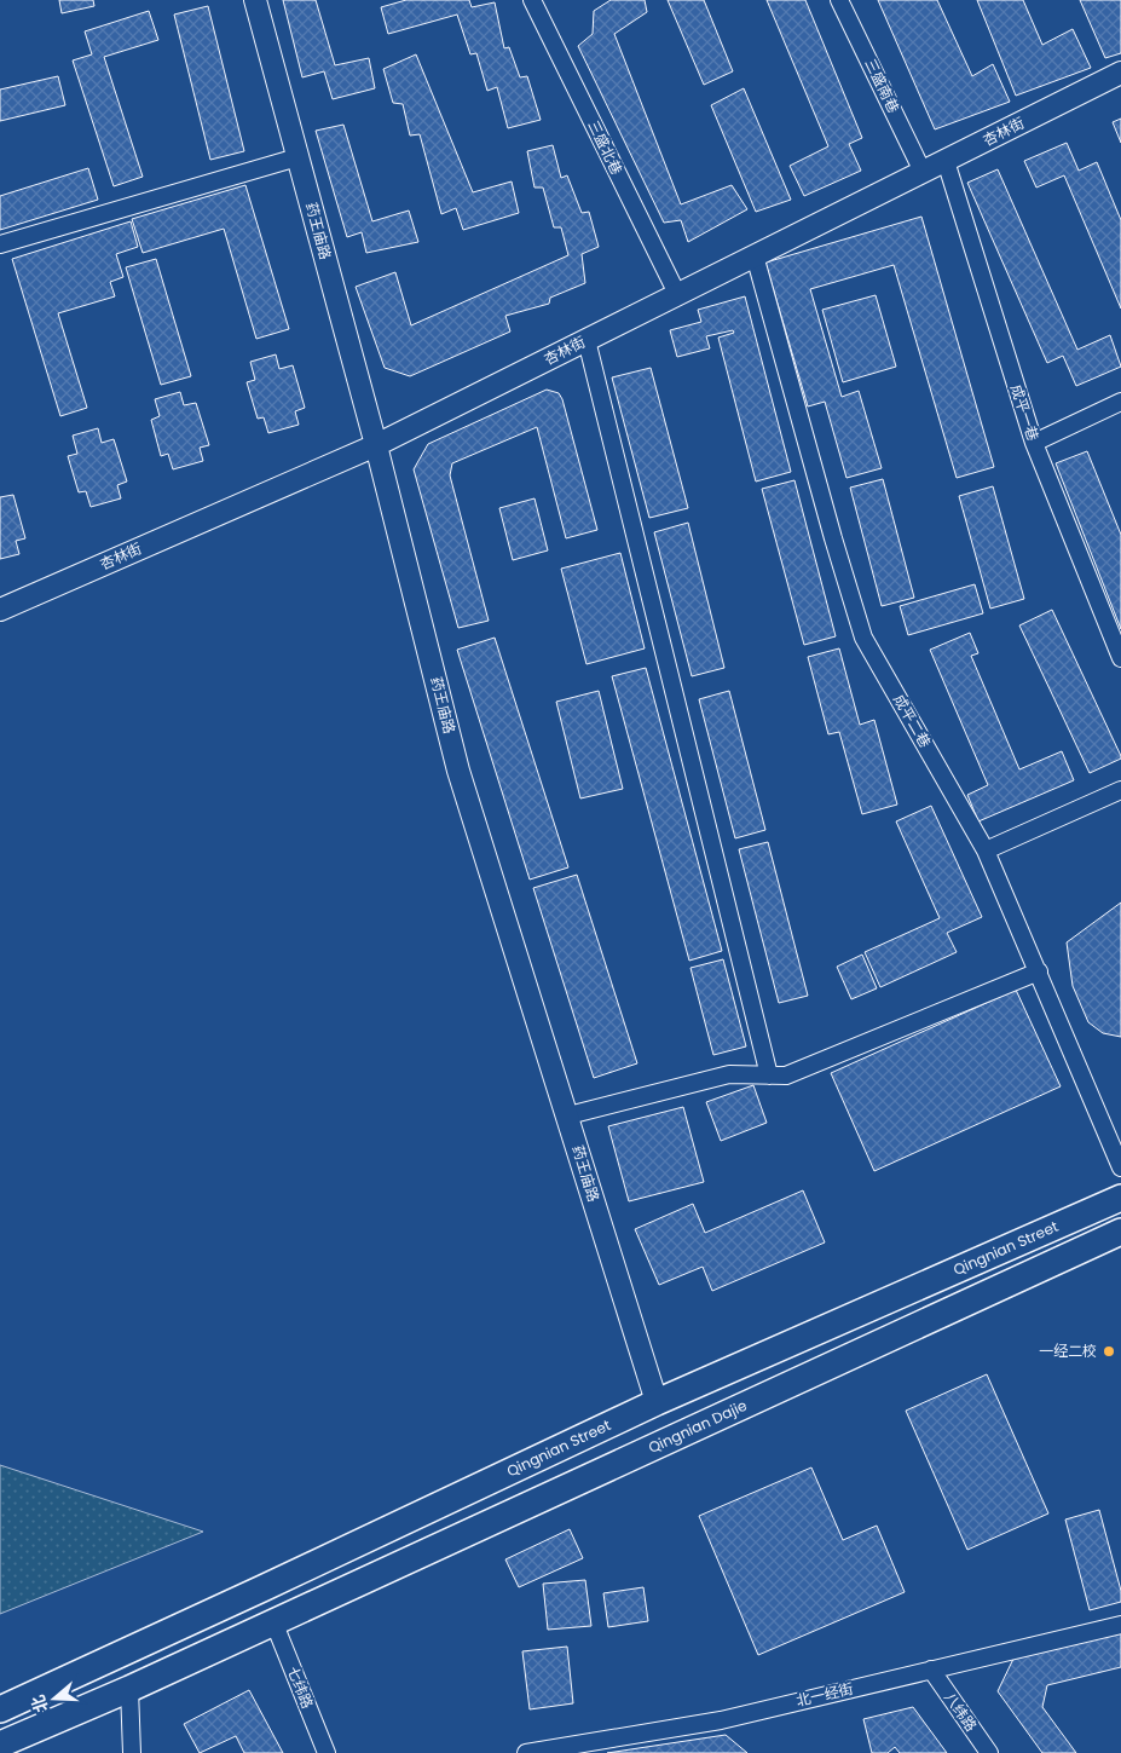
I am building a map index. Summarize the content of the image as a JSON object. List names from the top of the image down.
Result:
{
  "streets": {
    "main road": ["Qingnian Street", "Qingnian Dajie"],
    "street": [
      "三盛南巷",
      "杏林街",
      "三盛北巷",
      "药王庙路",
      "成平一巷",
      "成平二巷",
      "七纬路",
      "北一经街",
      "八纬路"
    ]
  },
  "crossings": [
    ["三盛南巷", "杏林街"],
    ["杏林街", "三盛北巷"],
    ["杏林街", "药王庙路"],
    ["杏林街", "成平一巷"],
    ["杏林街", "成平二巷"],
    ["药王庙路", "Qingnian Street"],
    ["Qingnian Dajie", "七纬路"],
    ["北一经街", "八纬路"]
  ],
  "places": ["一经二校"],
  "north": "left"
}
